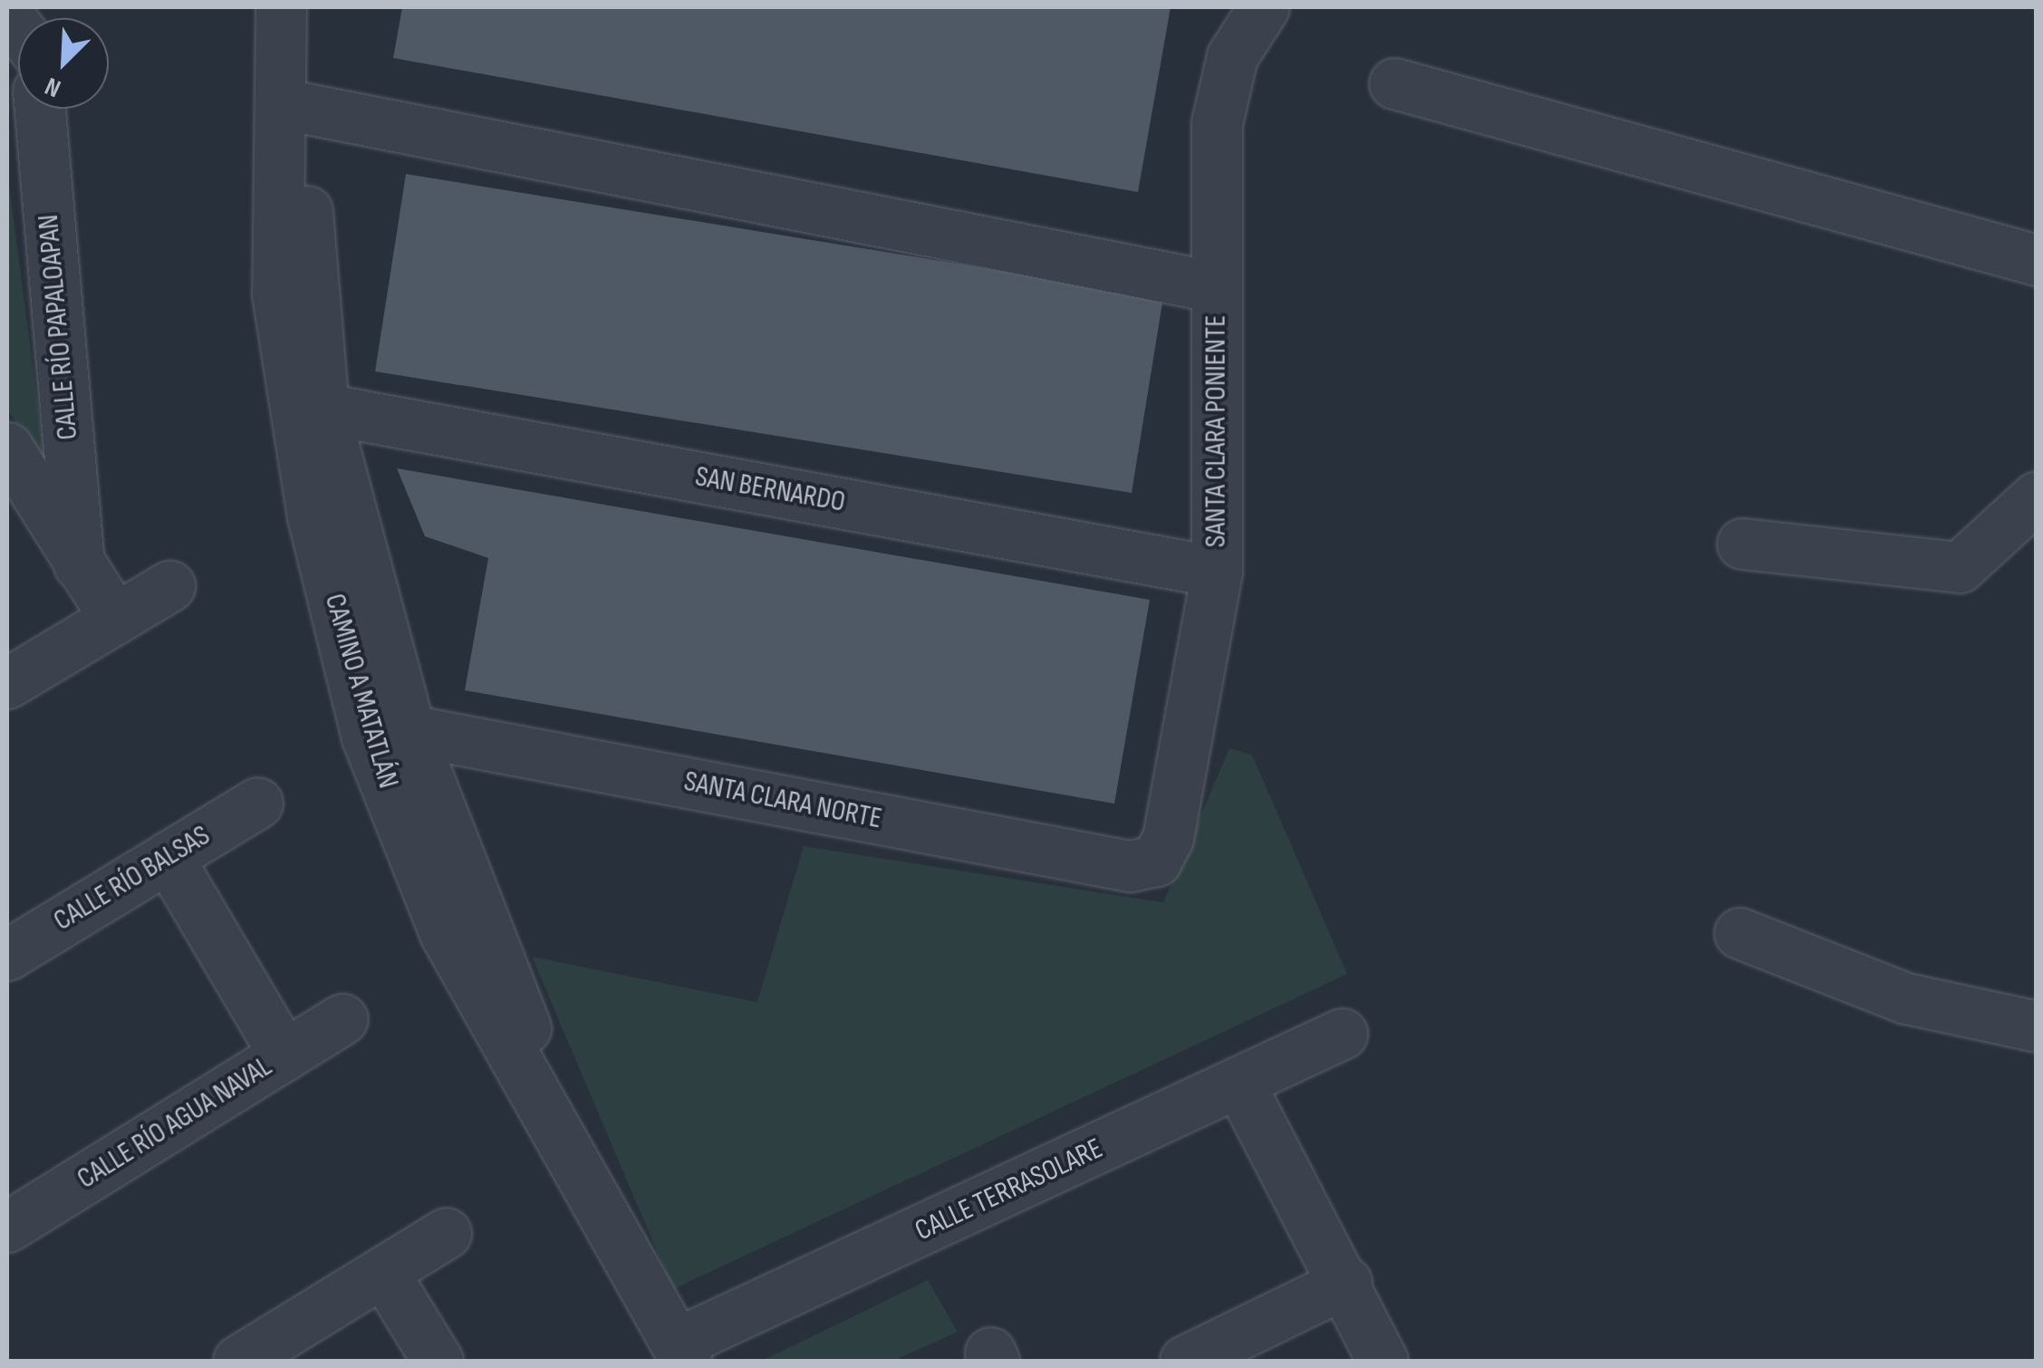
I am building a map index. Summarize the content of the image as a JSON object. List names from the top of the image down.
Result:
{
  "streets": {
    "street": [
      "CALLE RÍO PAPALOAPAN",
      "SANTA CLARA PONIENTE",
      "SAN BERNARDO",
      "CAMINO A MATATLÁN",
      "SANTA CLARA NORTE",
      "CALLE RÍO BALSAS",
      "CALLE RÍO AGUA NAVAL",
      "CALLE TERRASOLARE"
    ]
  },
  "crossings": [
    ["SANTA CLARA PONIENTE", "SAN BERNARDO"],
    ["SANTA CLARA PONIENTE", "SANTA CLARA NORTE"],
    ["CAMINO A MATATLÁN", "CALLE TERRASOLARE"]
  ],
  "north": "bottom left"
}
